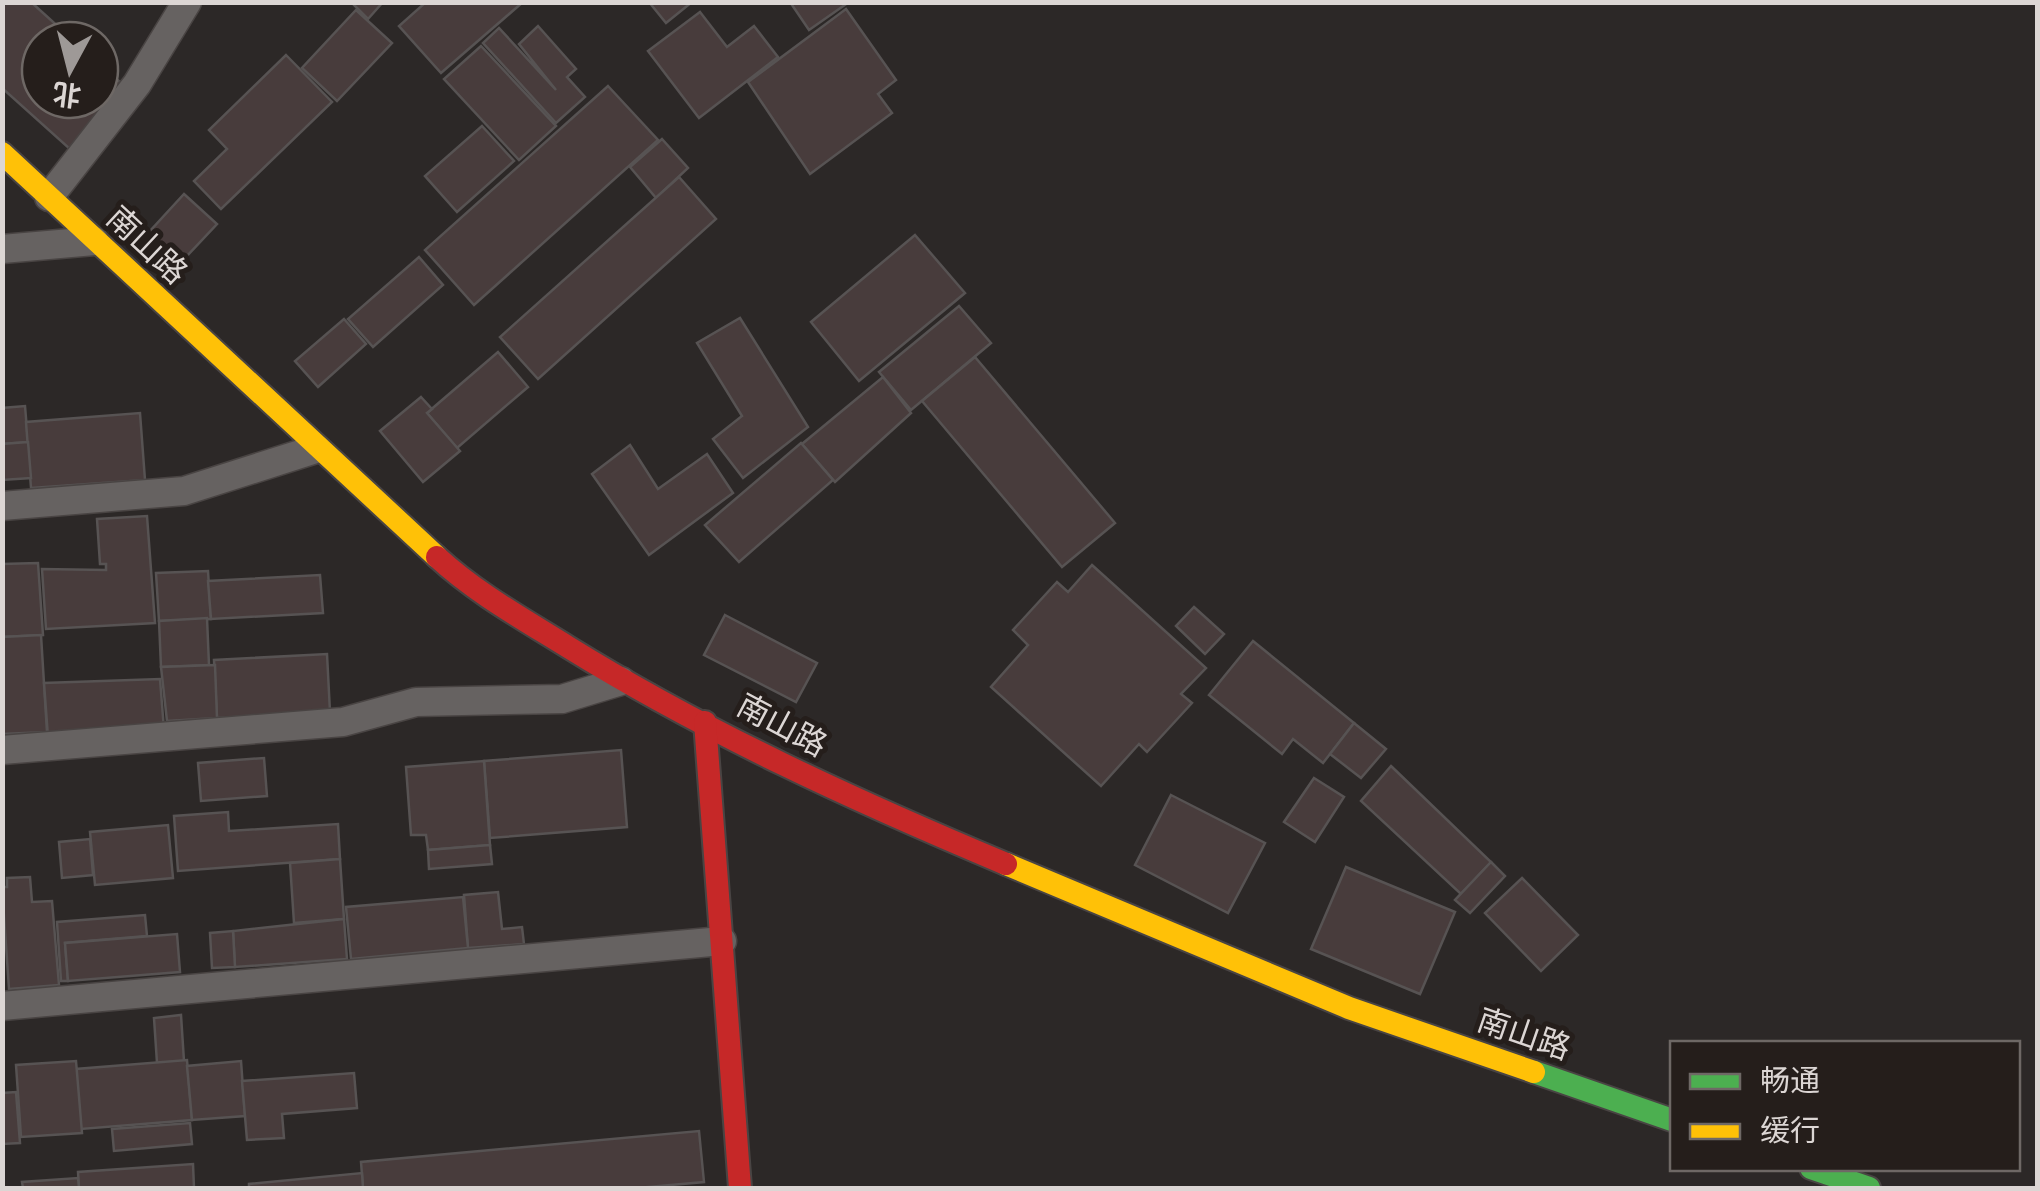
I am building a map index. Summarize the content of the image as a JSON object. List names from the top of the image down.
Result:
{
  "streets": {
    "street": ["南山路"]
  },
  "legend": ["畅通", "缓行"],
  "north": "bottom"
}
